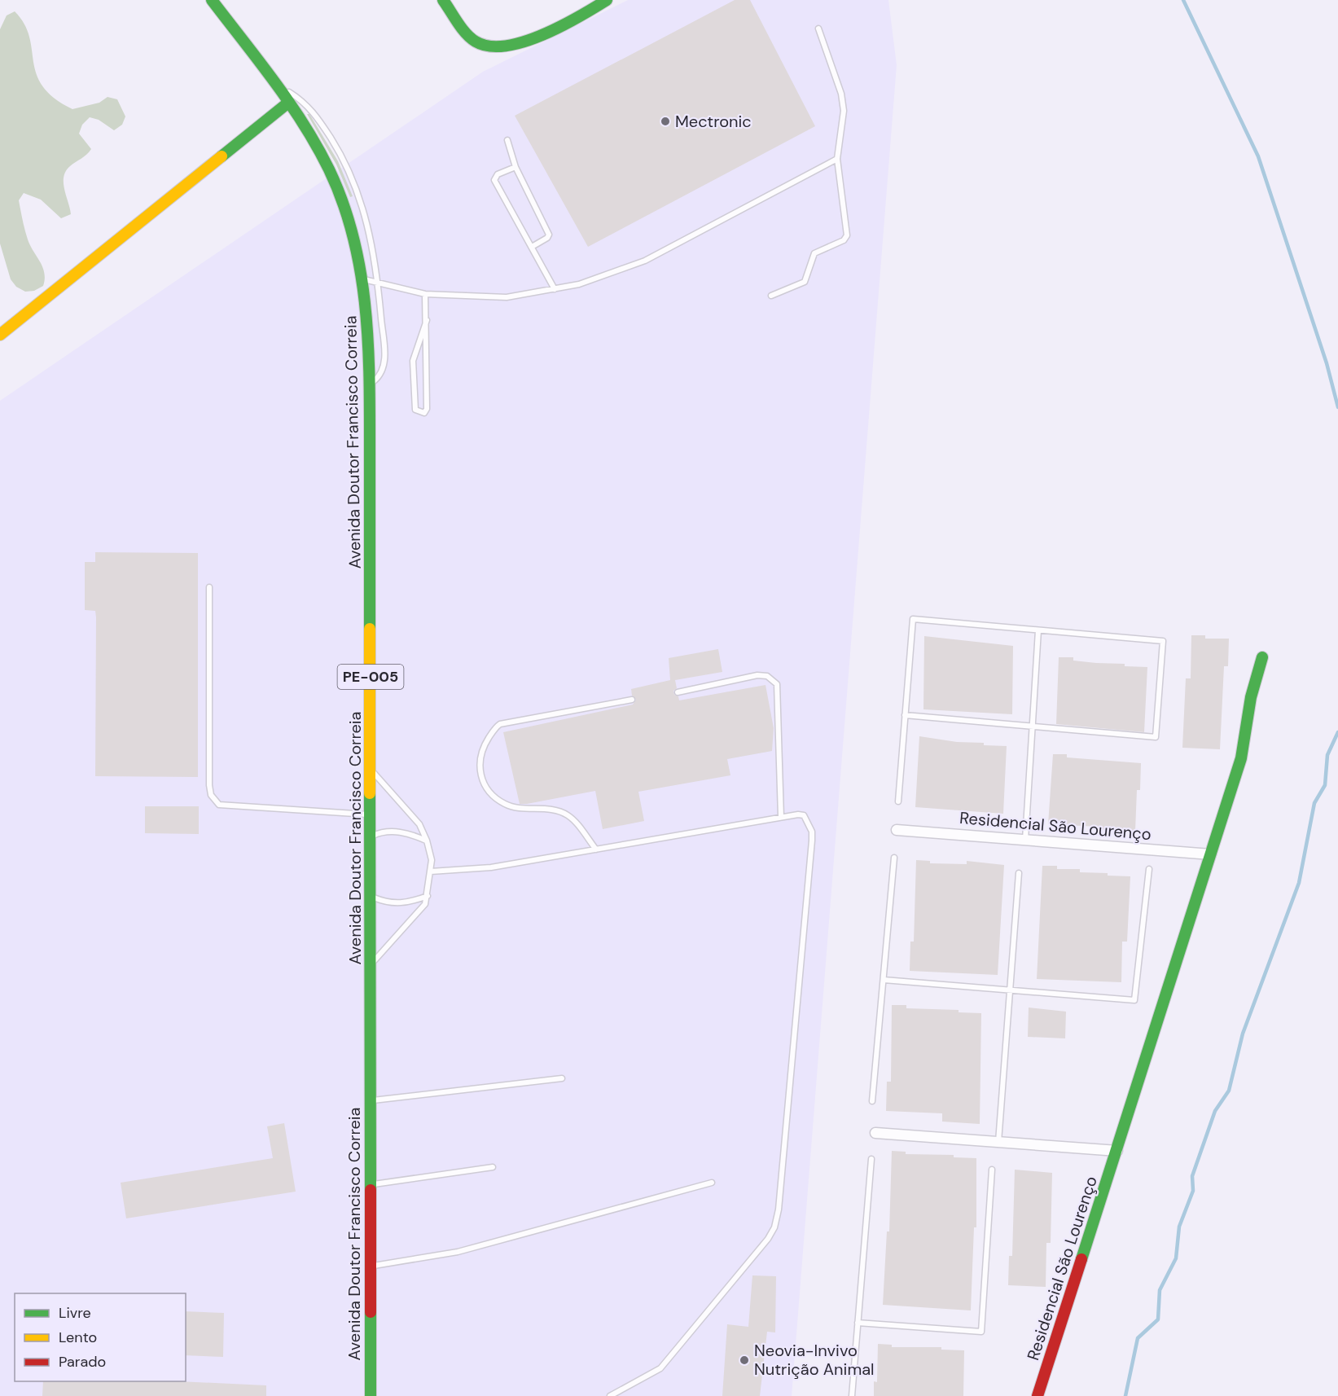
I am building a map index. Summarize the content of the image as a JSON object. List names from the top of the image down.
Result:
{
  "streets": {
    "main road": ["Avenida Doutor Francisco Correia", "PE-005", "Residencial São Lourenço"]
  },
  "places": ["Mectronic", "Neovia-Invivo Nutrição Animal"],
  "legend": ["Livre", "Lento", "Parado"]
}
